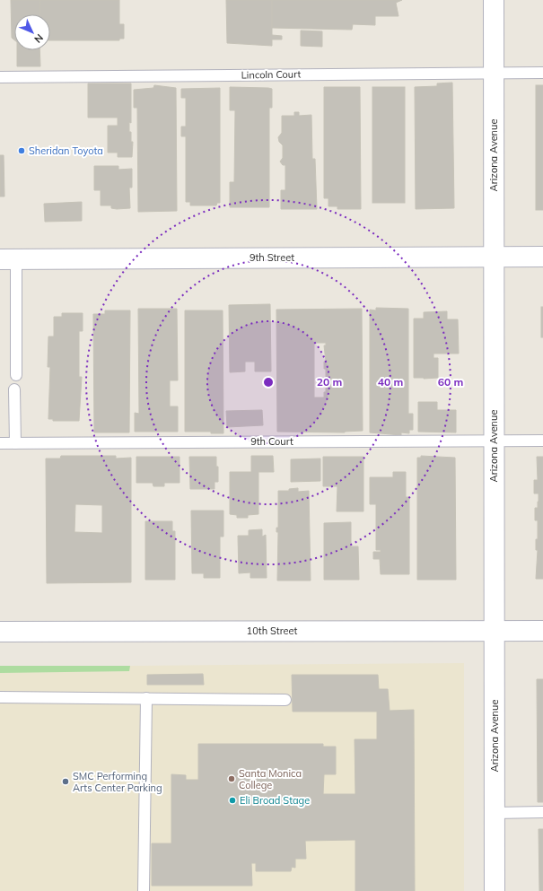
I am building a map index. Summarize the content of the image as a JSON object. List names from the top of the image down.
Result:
{
  "streets": {
    "street": ["Arizona Avenue", "9th Street", "10th Street"],
    "lane": ["Lincoln Court", "9th Court"]
  },
  "crossings": [
    ["Lincoln Court", "Arizona Avenue"],
    ["Arizona Avenue", "9th Street"],
    ["Arizona Avenue", "9th Court"],
    ["Arizona Avenue", "10th Street"]
  ],
  "places": [
    "Sheridan Toyota",
    "Santa Monica College",
    "SMC Performing Arts Center Parking",
    "Eli Broad Stage"
  ],
  "north": "bottom right",
  "rings": ["20 m", "40 m", "60 m"]
}
